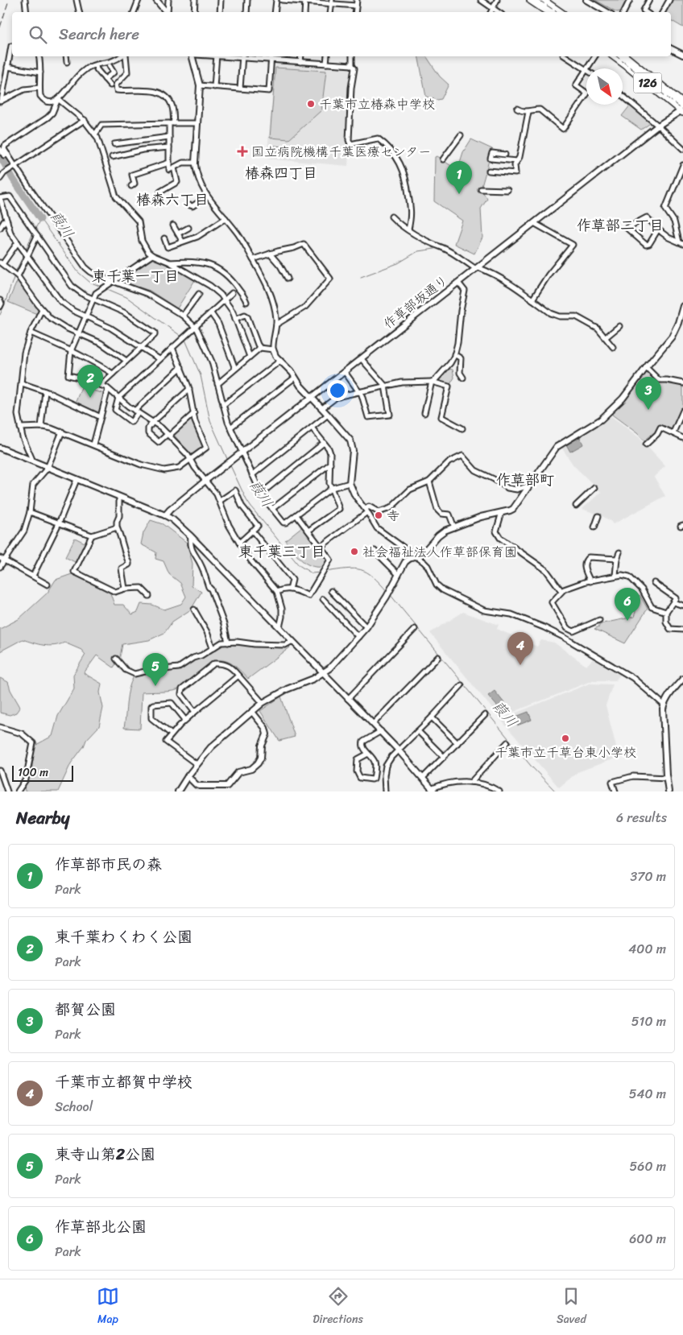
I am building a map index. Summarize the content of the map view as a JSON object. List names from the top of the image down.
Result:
{
  "streets": {
    "highway": ["126"],
    "street": ["作草部坂通り"]
  },
  "crossings": [
    ["126", "作草部坂通り"]
  ],
  "districts": [
    "椿森四丁目",
    "椿森六丁目",
    "作草部二丁目",
    "東千葉一丁目",
    "作草部町",
    "東千葉三丁目"
  ],
  "water": ["葭川"],
  "places": {
    "other": [
      "千葉市立椿森中学校",
      "寺",
      "社会福祉法人作草部保育園",
      "千葉市立千草台東小学校"
    ],
    "health": ["国立病院機構千葉医療センター"]
  },
  "scale_bar": "100 m",
  "north": "bottom right",
  "page": {
    "search": "Search here",
    "pins": [
      "1",
      "2",
      "3",
      "6",
      "4",
      "5"
    ],
    "scale": "100 m",
    "heading": ["Nearby", "6 results"],
    "list": [
      {
        "mark": "1",
        "name": "作草部市民の森",
        "note": "Park",
        "value": "370 m"
      },
      {
        "mark": "2",
        "name": "東千葉わくわく公園",
        "note": "Park",
        "value": "400 m"
      },
      {
        "mark": "3",
        "name": "都賀公園",
        "note": "Park",
        "value": "510 m"
      },
      {
        "mark": "4",
        "name": "千葉市立都賀中学校",
        "note": "School",
        "value": "540 m"
      },
      {
        "mark": "5",
        "name": "東寺山第2公園",
        "note": "Park",
        "value": "560 m"
      },
      {
        "mark": "6",
        "name": "作草部北公園",
        "note": "Park",
        "value": "600 m"
      }
    ],
    "nav": ["Map", "Directions", "Saved"]
  }
}
